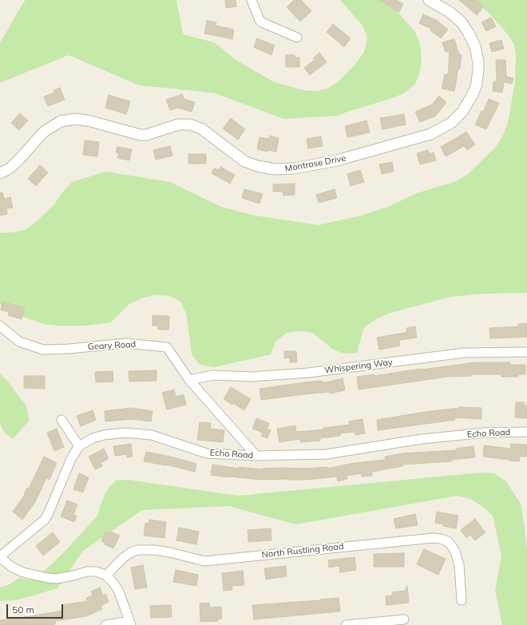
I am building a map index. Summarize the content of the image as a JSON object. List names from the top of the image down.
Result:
{
  "streets": {
    "street": [
      "Montrose Drive",
      "Geary Road",
      "Whispering Way",
      "Echo Road",
      "North Rustling Road"
    ]
  },
  "crossings": [
    ["Geary Road", "Whispering Way"],
    ["Geary Road", "Echo Road"]
  ],
  "scale_bar": "50 m"
}
